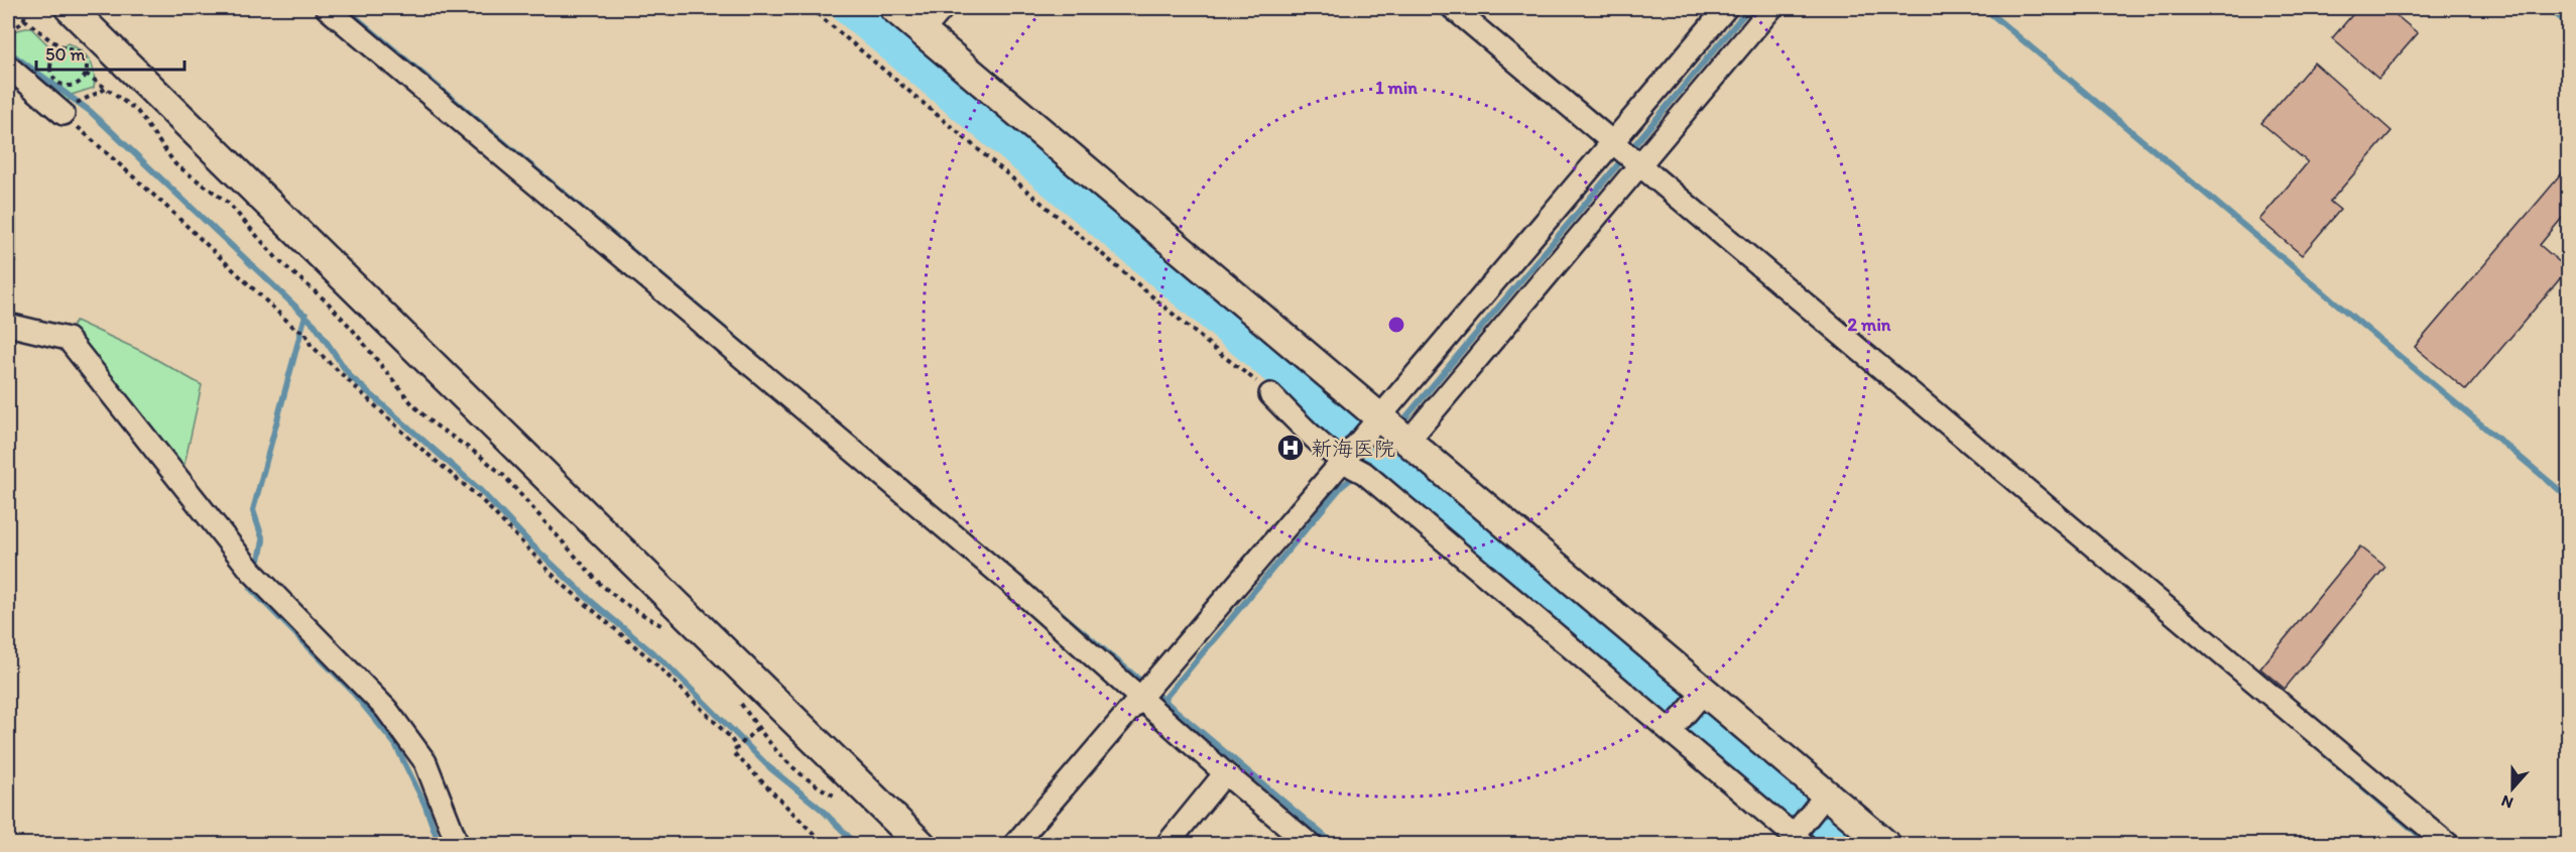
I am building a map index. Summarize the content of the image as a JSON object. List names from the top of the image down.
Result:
{
  "places": {
    "hospital": ["新海医院"]
  },
  "scale_bar": "50 m",
  "north": "bottom",
  "rings": ["1 min", "2 min"]
}
